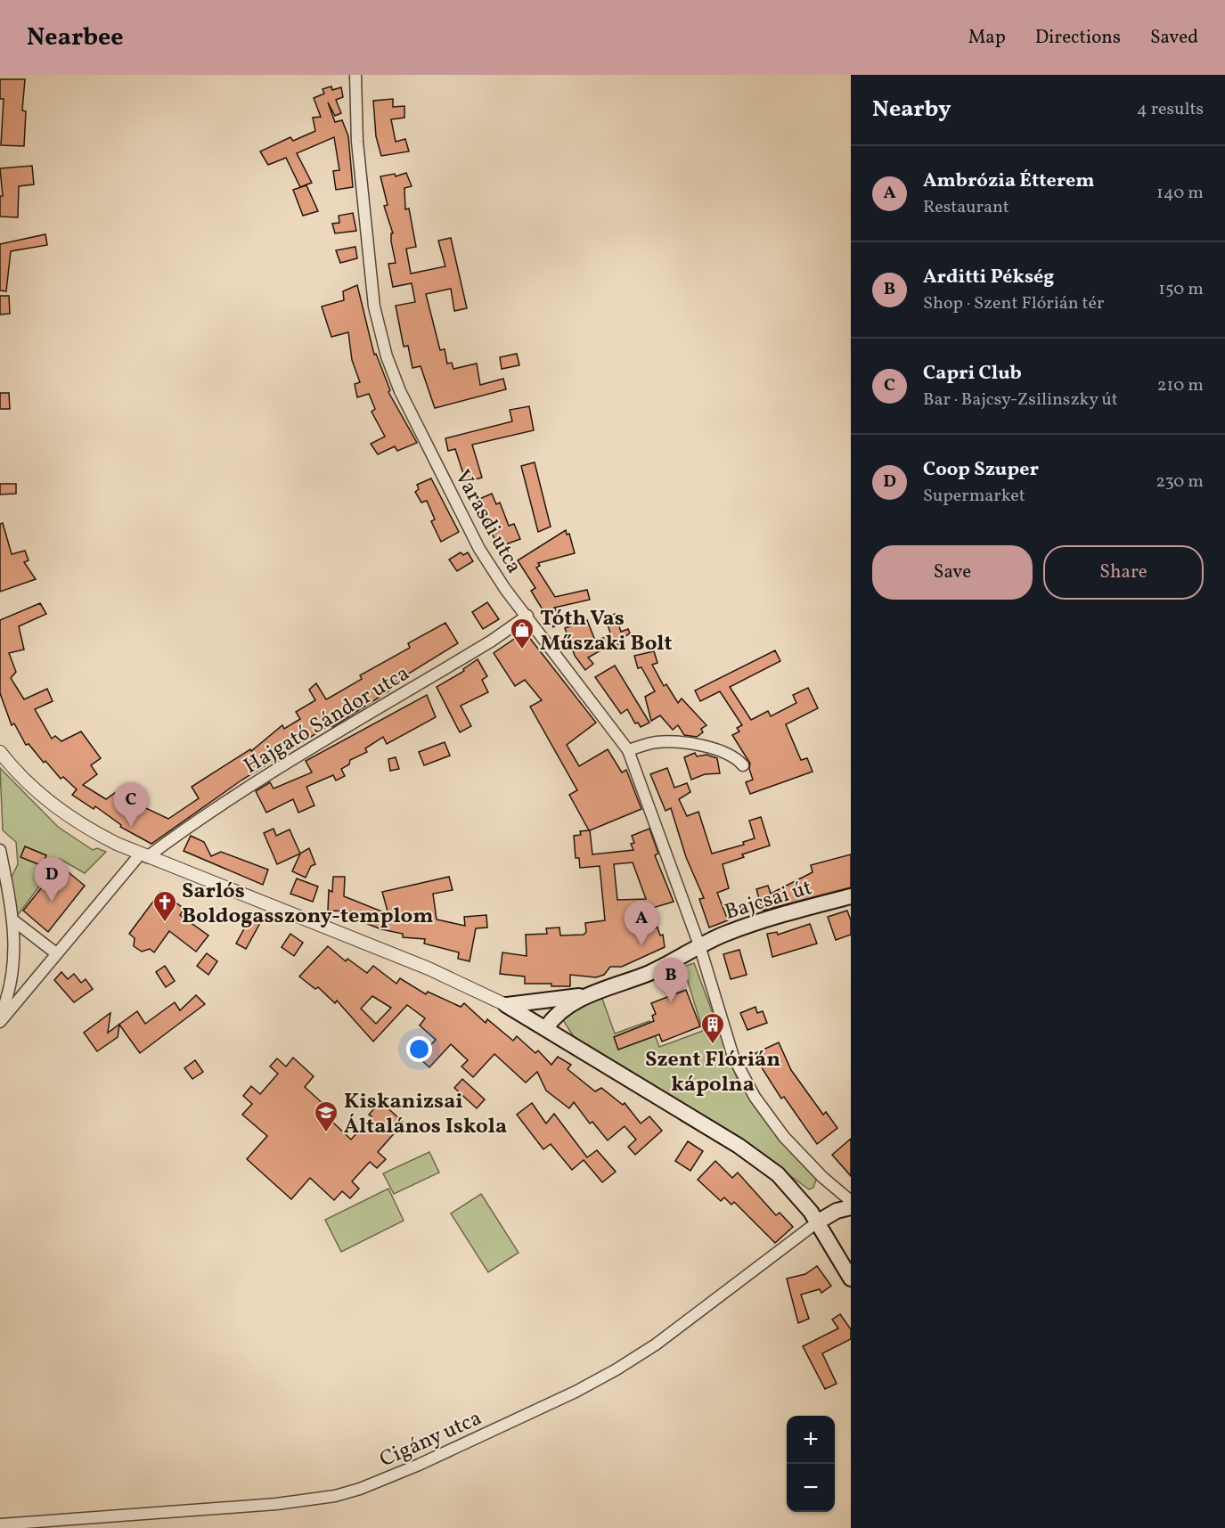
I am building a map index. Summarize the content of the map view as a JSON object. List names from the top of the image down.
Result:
{
  "streets": {
    "main road": ["Bajcsai út"],
    "street": ["Varasdi utca", "Hajgató Sándor utca", "Cigány utca"]
  },
  "crossings": [
    ["Varasdi utca", "Hajgató Sándor utca"],
    ["Varasdi utca", "Bajcsai út"]
  ],
  "places": {
    "shop": ["Tóth Vas Műszaki Bolt"],
    "church": ["Sarlós Boldogasszony-templom"],
    "building": ["Szent Flórián kápolna"],
    "school or university": ["Kiskanizsai Általános Iskola"]
  },
  "page": {
    "header": "Nearbee",
    "nav": ["Map", "Directions", "Saved"],
    "heading": ["Nearby", "4 results"],
    "list": [
      {
        "mark": "A",
        "name": "Ambrózia Étterem",
        "note": "Restaurant",
        "value": "140 m"
      },
      {
        "mark": "B",
        "name": "Arditti Pékség",
        "note": "Shop · Szent Flórián tér",
        "value": "150 m"
      },
      {
        "mark": "C",
        "name": "Capri Club",
        "note": "Bar · Bajcsy-Zsilinszky út",
        "value": "210 m"
      },
      {
        "mark": "D",
        "name": "Coop Szuper",
        "note": "Supermarket",
        "value": "230 m"
      }
    ],
    "buttons": ["Save", "Share"],
    "pins": [
      "C",
      "D",
      "A",
      "B"
    ],
    "map_buttons": ["+", "−"]
  }
}
